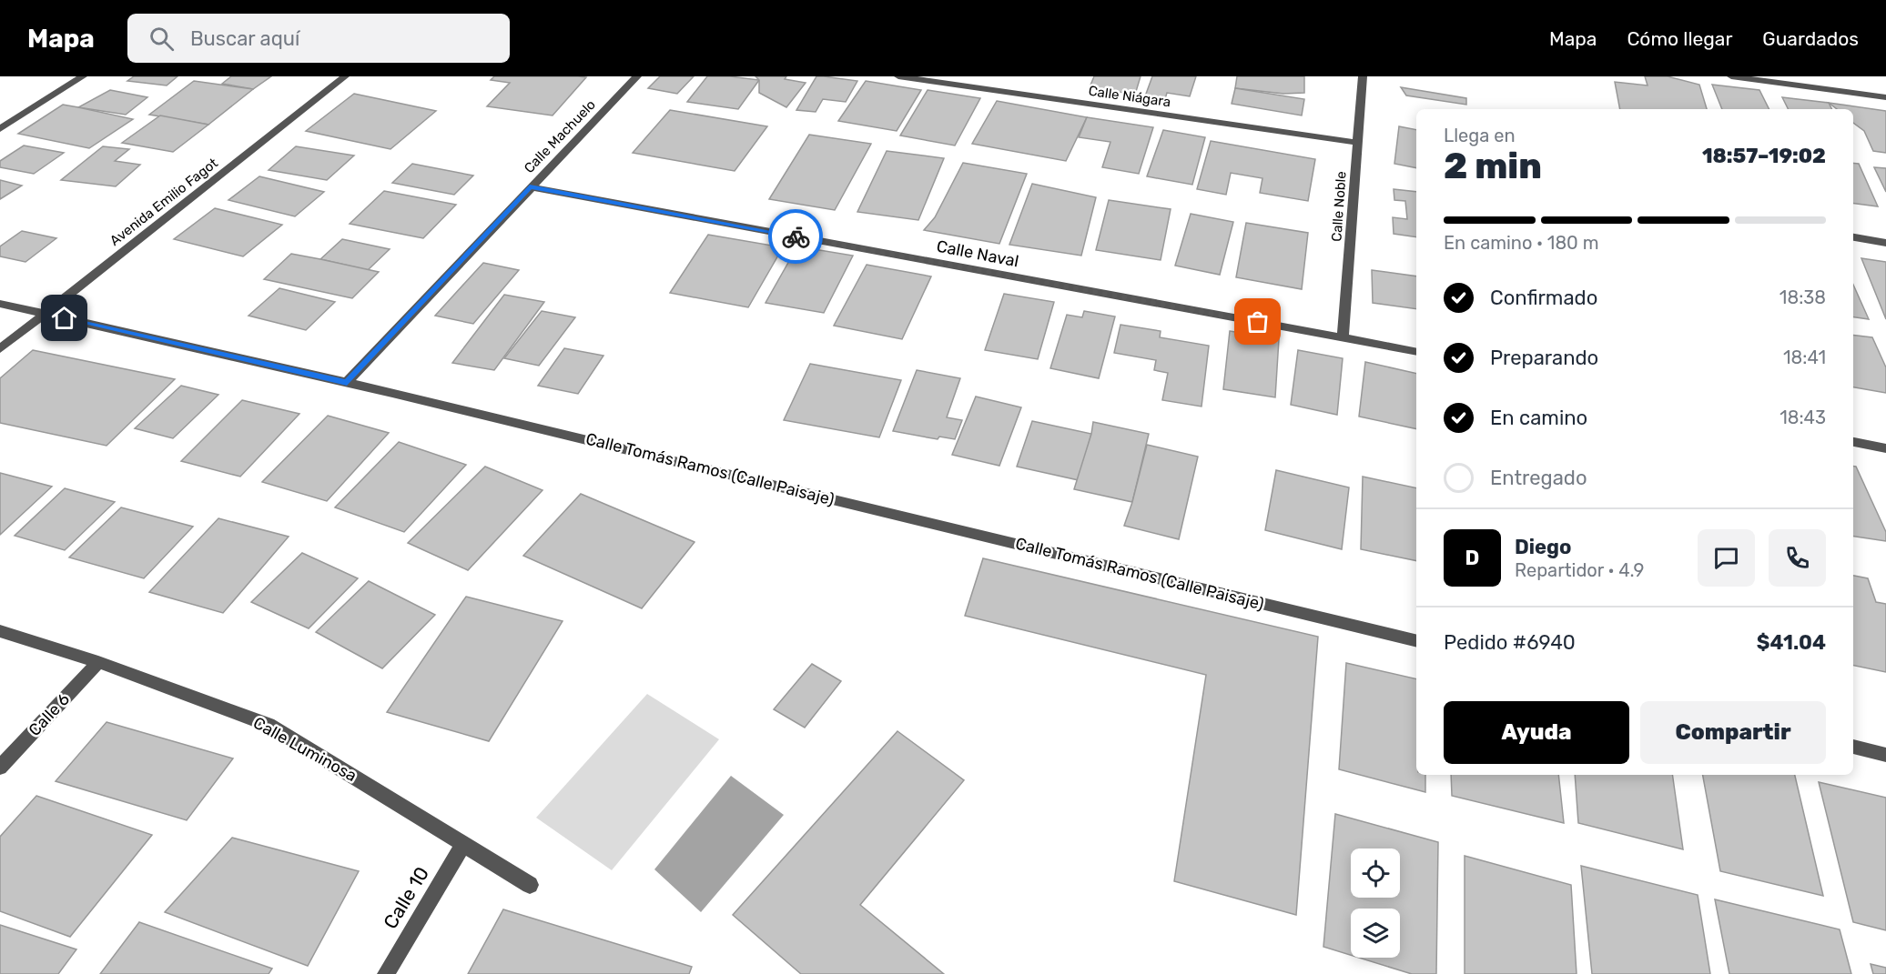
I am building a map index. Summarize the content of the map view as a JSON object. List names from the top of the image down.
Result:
{
  "streets": {
    "street": [
      "Calle Niágara",
      "Calle Machuelo",
      "Avenida Emilio Fagot",
      "Calle Noble",
      "Calle Naval",
      "Calle Tomás Ramos (Calle Paisaje)",
      "Calle 6",
      "Calle Luminosa",
      "Calle 10"
    ]
  },
  "crossings": [
    ["Calle Niágara", "Calle Noble"],
    ["Calle Machuelo", "Calle Naval"],
    ["Calle Machuelo", "Calle Tomás Ramos (Calle Paisaje)"],
    ["Avenida Emilio Fagot", "Calle Tomás Ramos (Calle Paisaje)"],
    ["Calle Noble", "Calle Naval"],
    ["Calle 6", "Calle Luminosa"],
    ["Calle Luminosa", "Calle 10"]
  ],
  "page": {
    "header": "Mapa",
    "search": "Buscar aquí",
    "nav": ["Mapa", "Cómo llegar", "Guardados"],
    "heading": ["2 min", "Llega en", "18:57–19:02"],
    "panel": [
      "Diego",
      "Repartidor · 4.9",
      "Pedido #6940",
      "$41.04"
    ],
    "bar": "En camino · 180 m",
    "list": [
      ["Confirmado", "18:38"],
      ["Preparando", "18:41"],
      ["En camino", "18:43"],
      "Entregado"
    ],
    "round": "D",
    "buttons": ["Ayuda", "Compartir"]
  }
}
